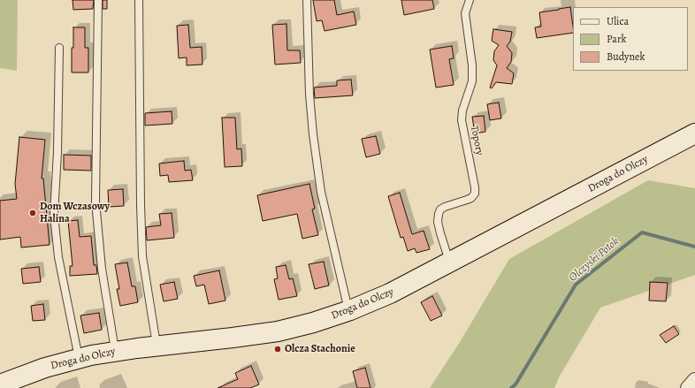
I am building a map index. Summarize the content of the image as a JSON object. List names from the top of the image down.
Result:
{
  "streets": {
    "street": ["Droga do Olczy"],
    "lane": ["Topory"]
  },
  "crossings": [
    ["Topory", "Droga do Olczy"]
  ],
  "water": ["Olczyski Potok"],
  "places": ["Dom Wczasowy Halina", "Olcza Stachonie"],
  "legend": ["Ulica", "Park", "Budynek"]
}
